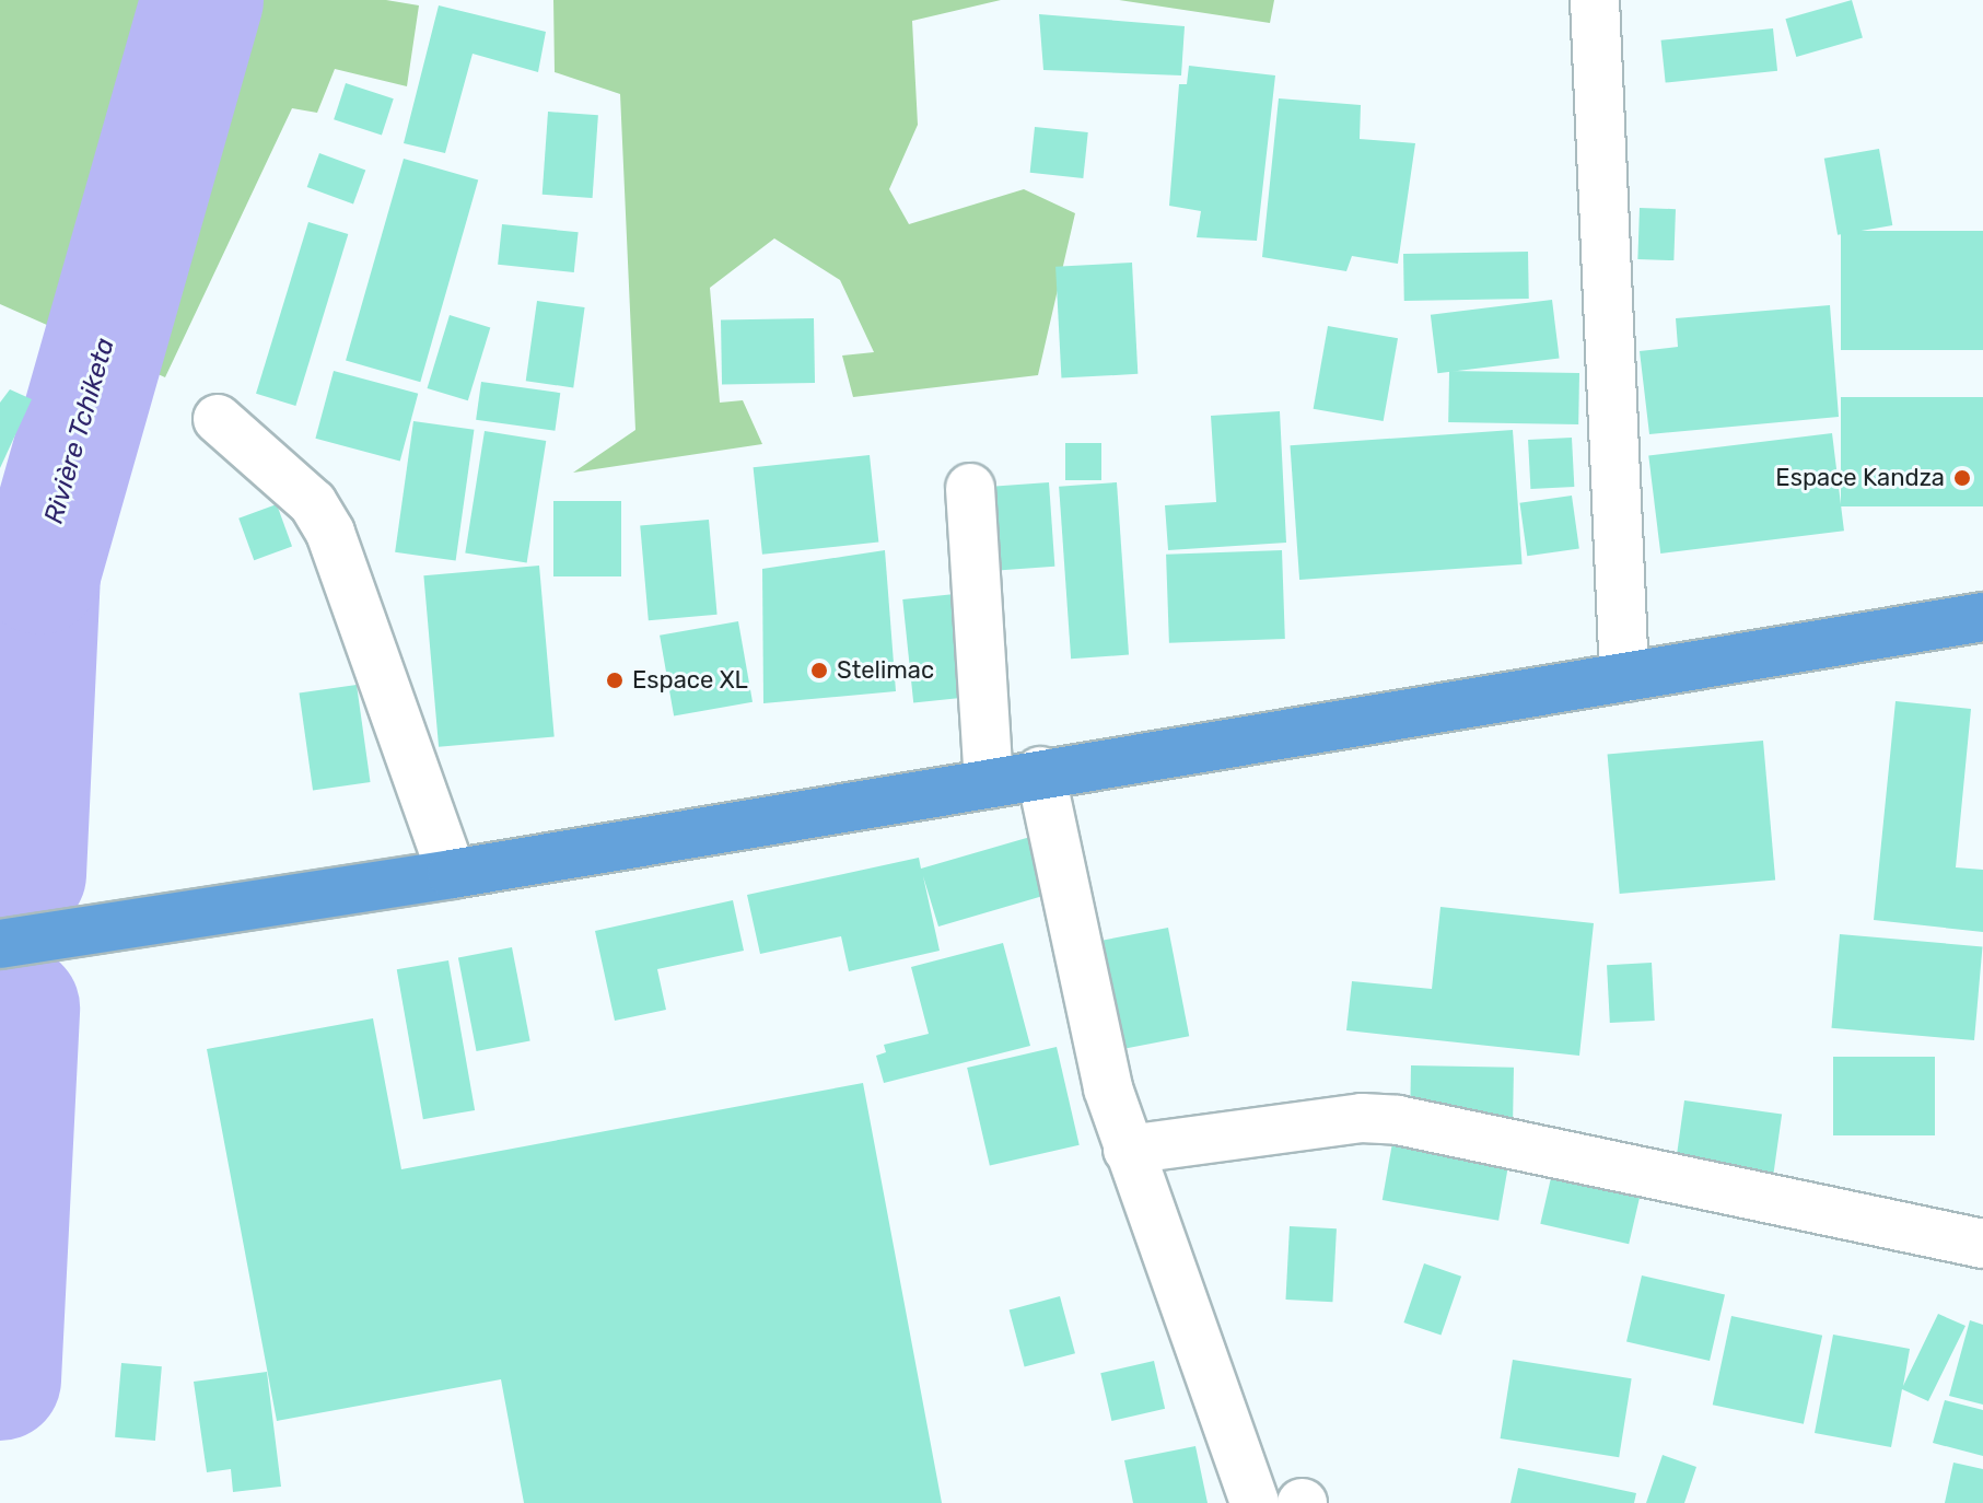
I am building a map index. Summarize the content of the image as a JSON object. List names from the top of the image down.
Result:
{
  "water": ["Rivière Tchiketa"],
  "places": ["Espace Kandza", "Stelimac", "Espace XL"]
}
